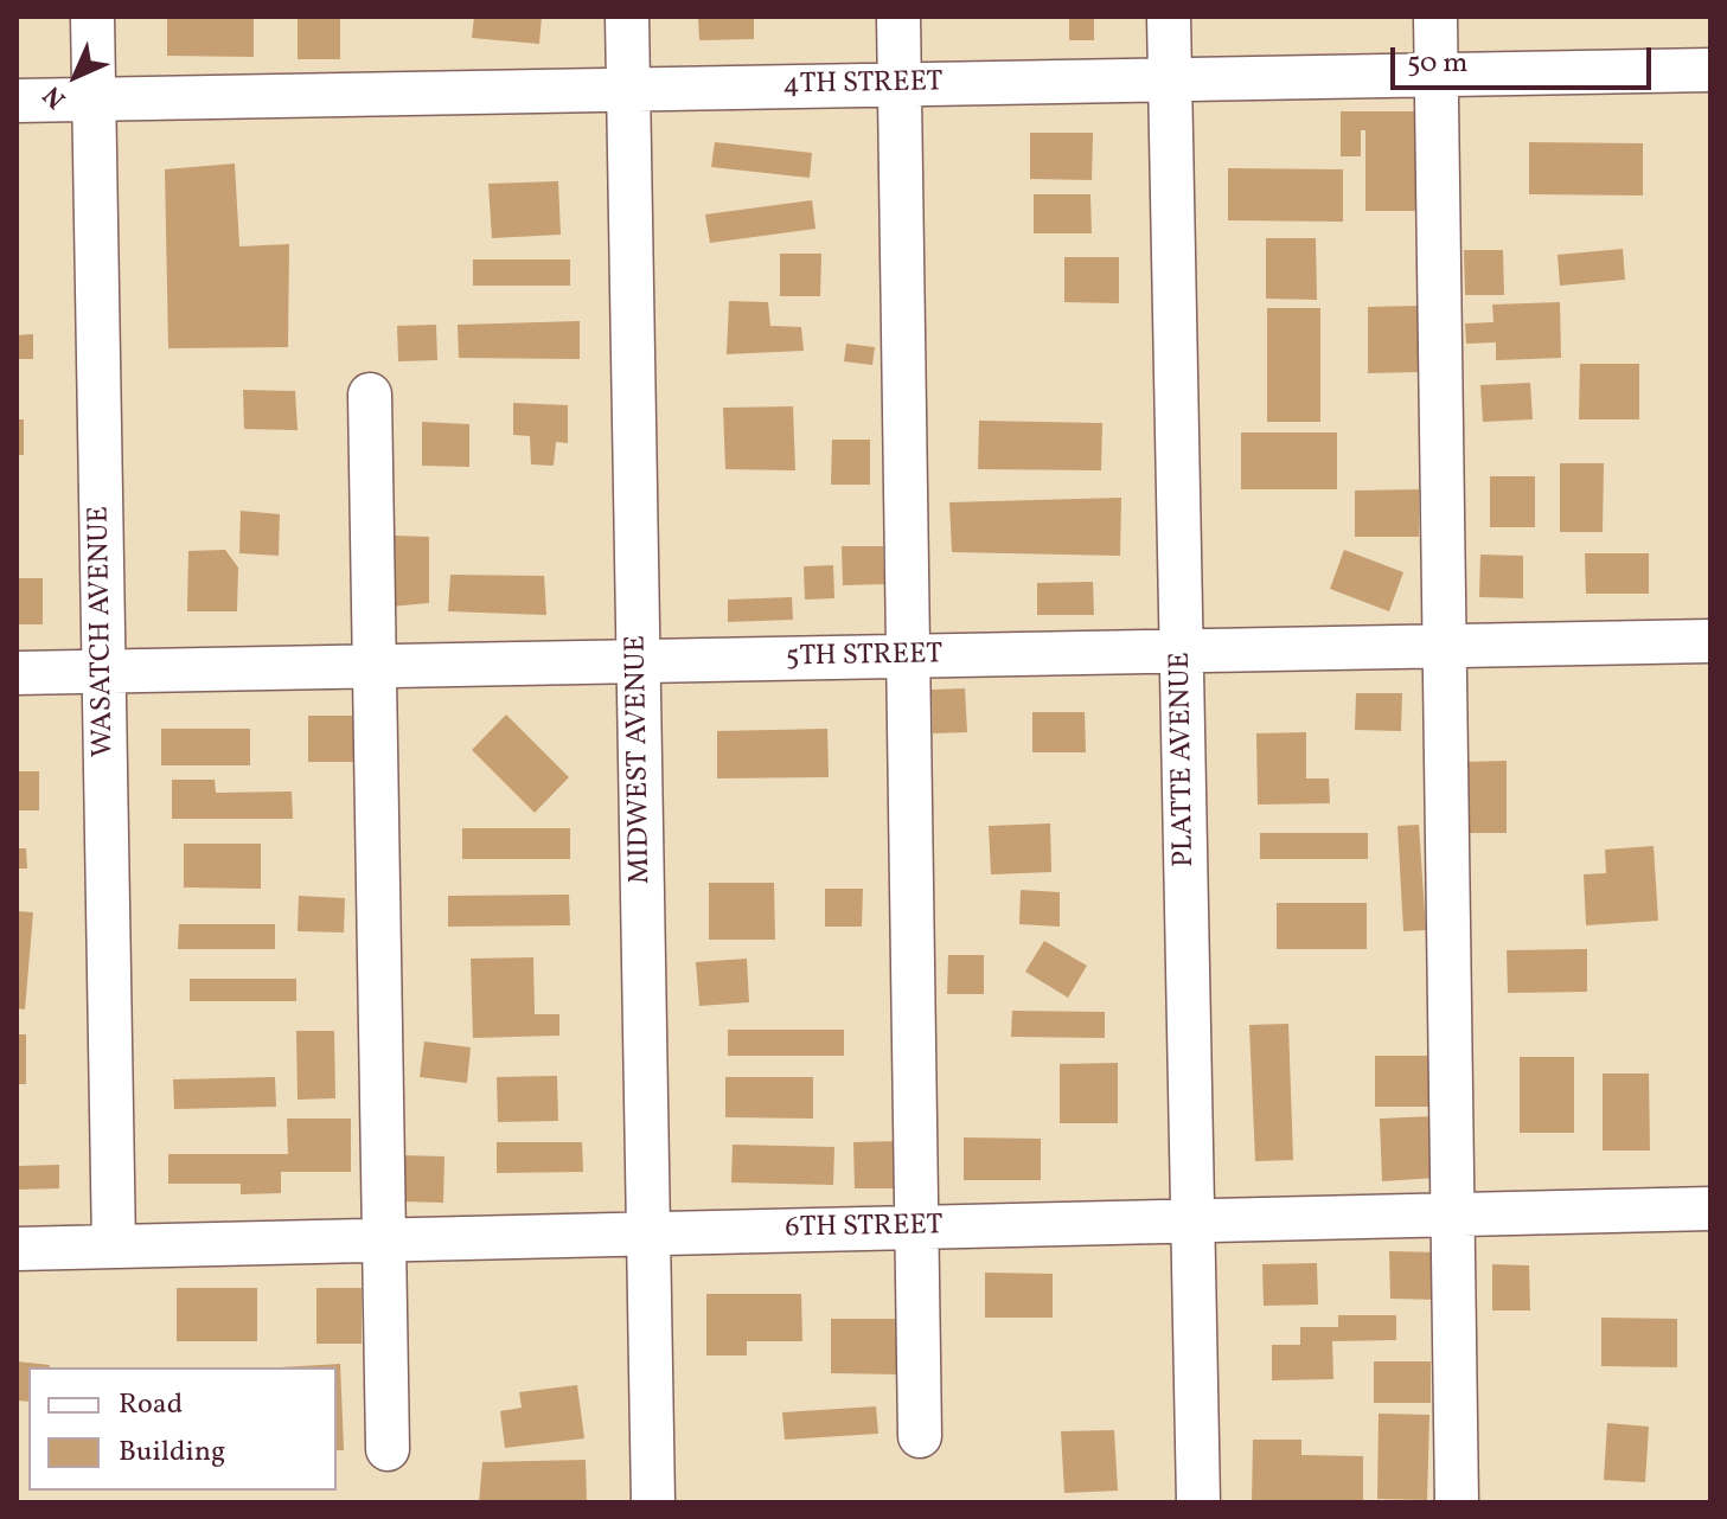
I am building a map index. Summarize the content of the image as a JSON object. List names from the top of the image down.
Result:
{
  "streets": {
    "street": [
      "4TH STREET",
      "WASATCH AVENUE",
      "5TH STREET",
      "MIDWEST AVENUE",
      "PLATTE AVENUE",
      "6TH STREET"
    ]
  },
  "crossings": [
    ["4TH STREET", "WASATCH AVENUE"],
    ["4TH STREET", "MIDWEST AVENUE"],
    ["4TH STREET", "PLATTE AVENUE"],
    ["WASATCH AVENUE", "5TH STREET"],
    ["WASATCH AVENUE", "6TH STREET"],
    ["5TH STREET", "MIDWEST AVENUE"],
    ["5TH STREET", "PLATTE AVENUE"],
    ["MIDWEST AVENUE", "6TH STREET"],
    ["PLATTE AVENUE", "6TH STREET"]
  ],
  "legend": ["Road", "Building"],
  "scale_bar": "50 m",
  "north": "bottom left"
}
